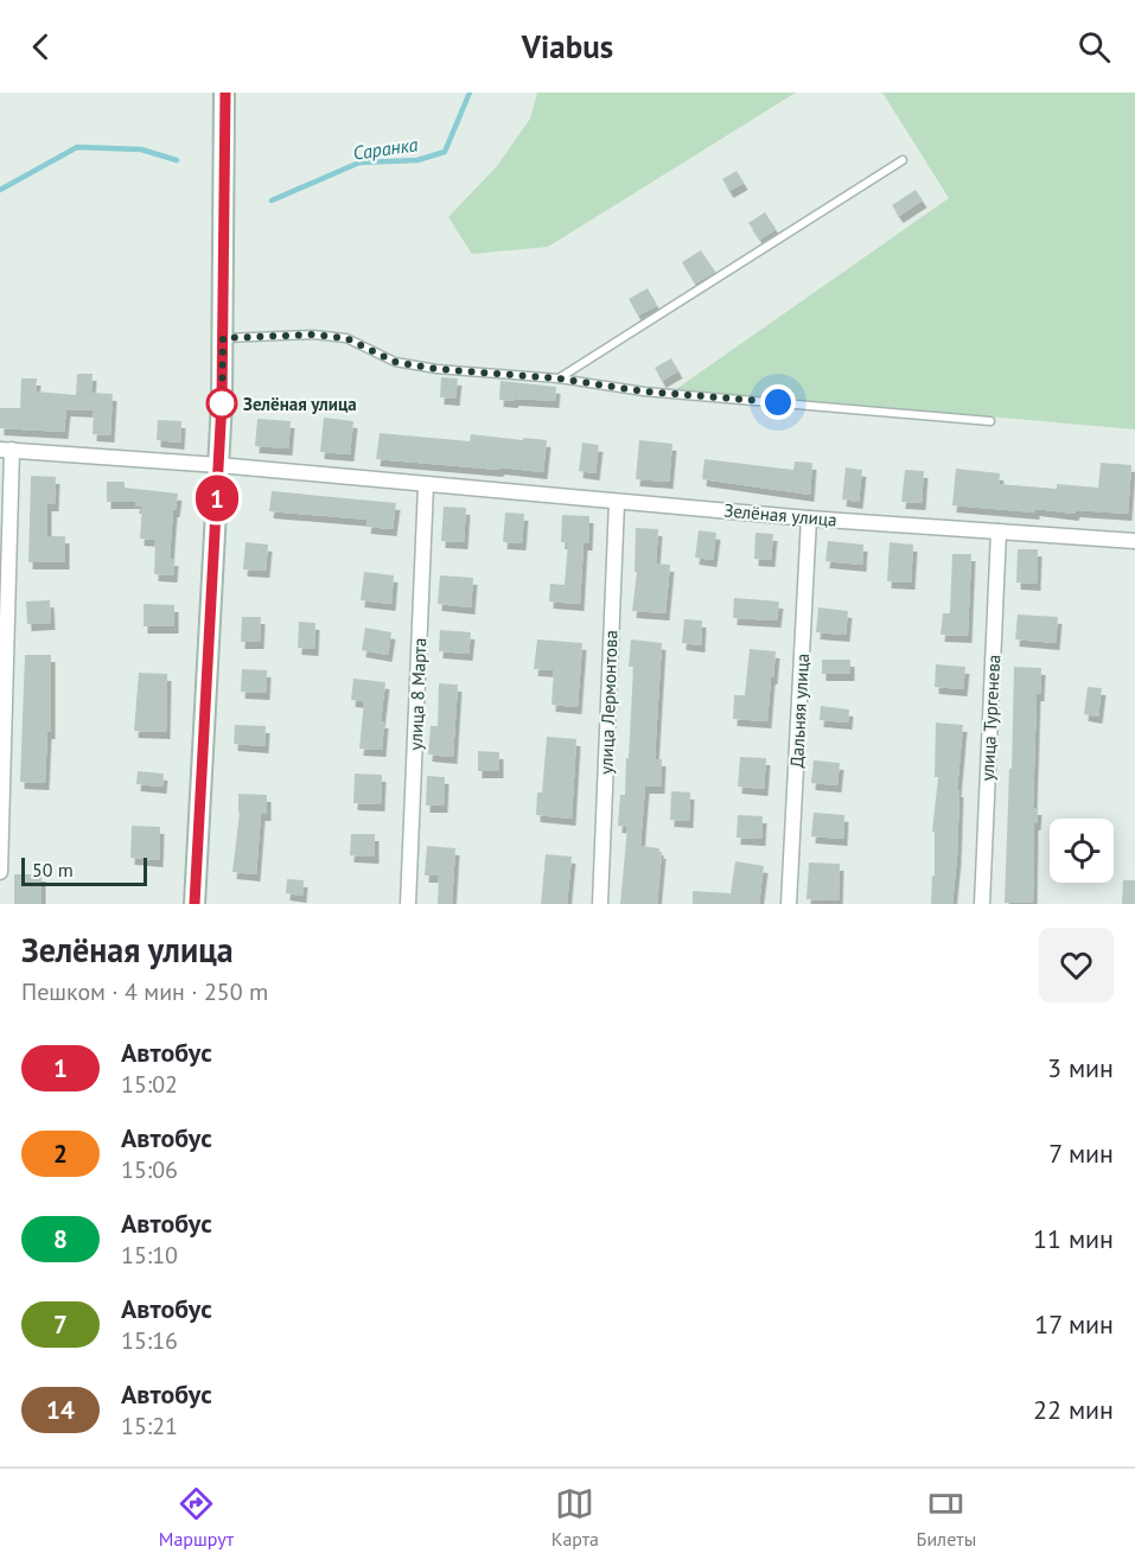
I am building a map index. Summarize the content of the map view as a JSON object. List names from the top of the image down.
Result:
{
  "streets": {
    "street": [
      "Зелёная улица",
      "улица 8 Марта",
      "улица Лермонтова",
      "Дальняя улица",
      "улица Тургенева"
    ]
  },
  "crossings": [
    ["Зелёная улица", "улица 8 Марта"],
    ["Зелёная улица", "улица Лермонтова"],
    ["Зелёная улица", "Дальняя улица"],
    ["Зелёная улица", "улица Тургенева"]
  ],
  "water": ["Саранка"],
  "places": ["Зелёная улица"],
  "lines": ["bus line 1"],
  "scale_bar": "50 m",
  "page": {
    "header": "Viabus",
    "on_map": "1",
    "scale": "50 m",
    "heading": ["Зелёная улица", "Пешком · 4 мин · 250 m"],
    "list": [
      {
        "mark": "1",
        "name": "Автобус",
        "note": "15:02",
        "value": "3 мин"
      },
      {
        "mark": "2",
        "name": "Автобус",
        "note": "15:06",
        "value": "7 мин"
      },
      {
        "mark": "8",
        "name": "Автобус",
        "note": "15:10",
        "value": "11 мин"
      },
      {
        "mark": "7",
        "name": "Автобус",
        "note": "15:16",
        "value": "17 мин"
      },
      {
        "mark": "14",
        "name": "Автобус",
        "note": "15:21",
        "value": "22 мин"
      }
    ],
    "tabs": ["Маршрут", "Карта", "Билеты"]
  }
}
